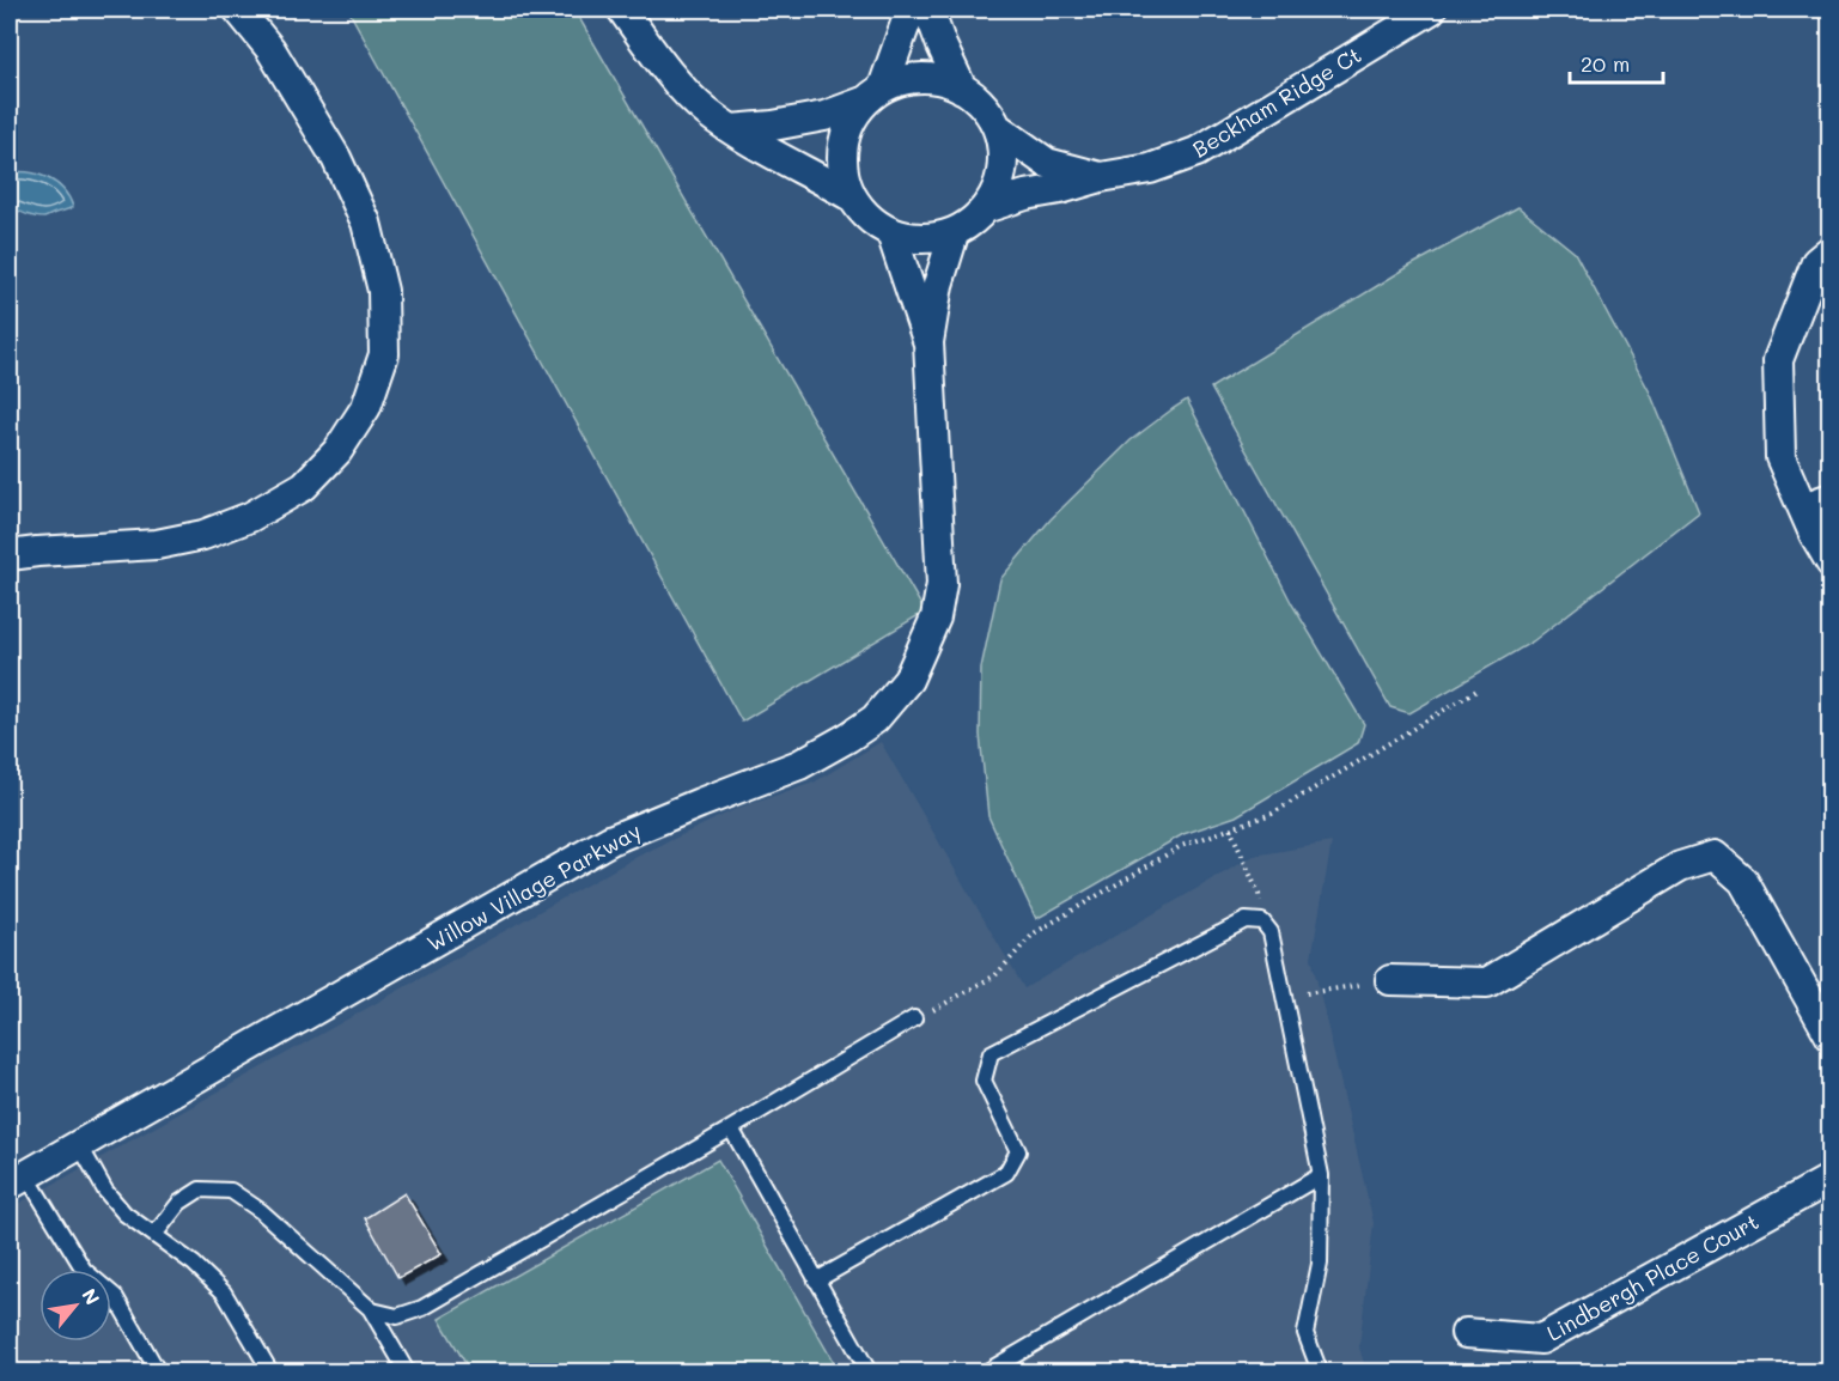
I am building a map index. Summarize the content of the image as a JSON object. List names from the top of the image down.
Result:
{
  "streets": {
    "street": ["Beckham Ridge Ct", "Willow Village Parkway", "Lindbergh Place Court"]
  },
  "crossings": [
    ["Beckham Ridge Ct", "Willow Village Parkway"]
  ],
  "scale_bar": "20 m",
  "north": "top right"
}
